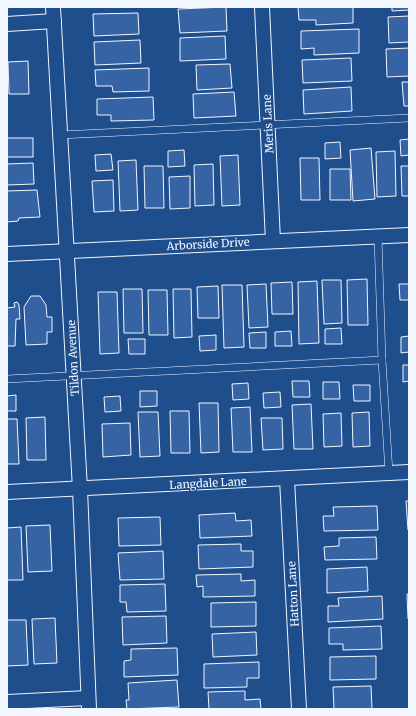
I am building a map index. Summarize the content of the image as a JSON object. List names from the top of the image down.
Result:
{
  "streets": {
    "street": [
      "Meris Lane",
      "Arborside Drive",
      "Tildon Avenue",
      "Langdale Lane",
      "Hatton Lane"
    ]
  },
  "crossings": [
    ["Meris Lane", "Arborside Drive"],
    ["Arborside Drive", "Tildon Avenue"],
    ["Tildon Avenue", "Langdale Lane"],
    ["Langdale Lane", "Hatton Lane"]
  ]
}
